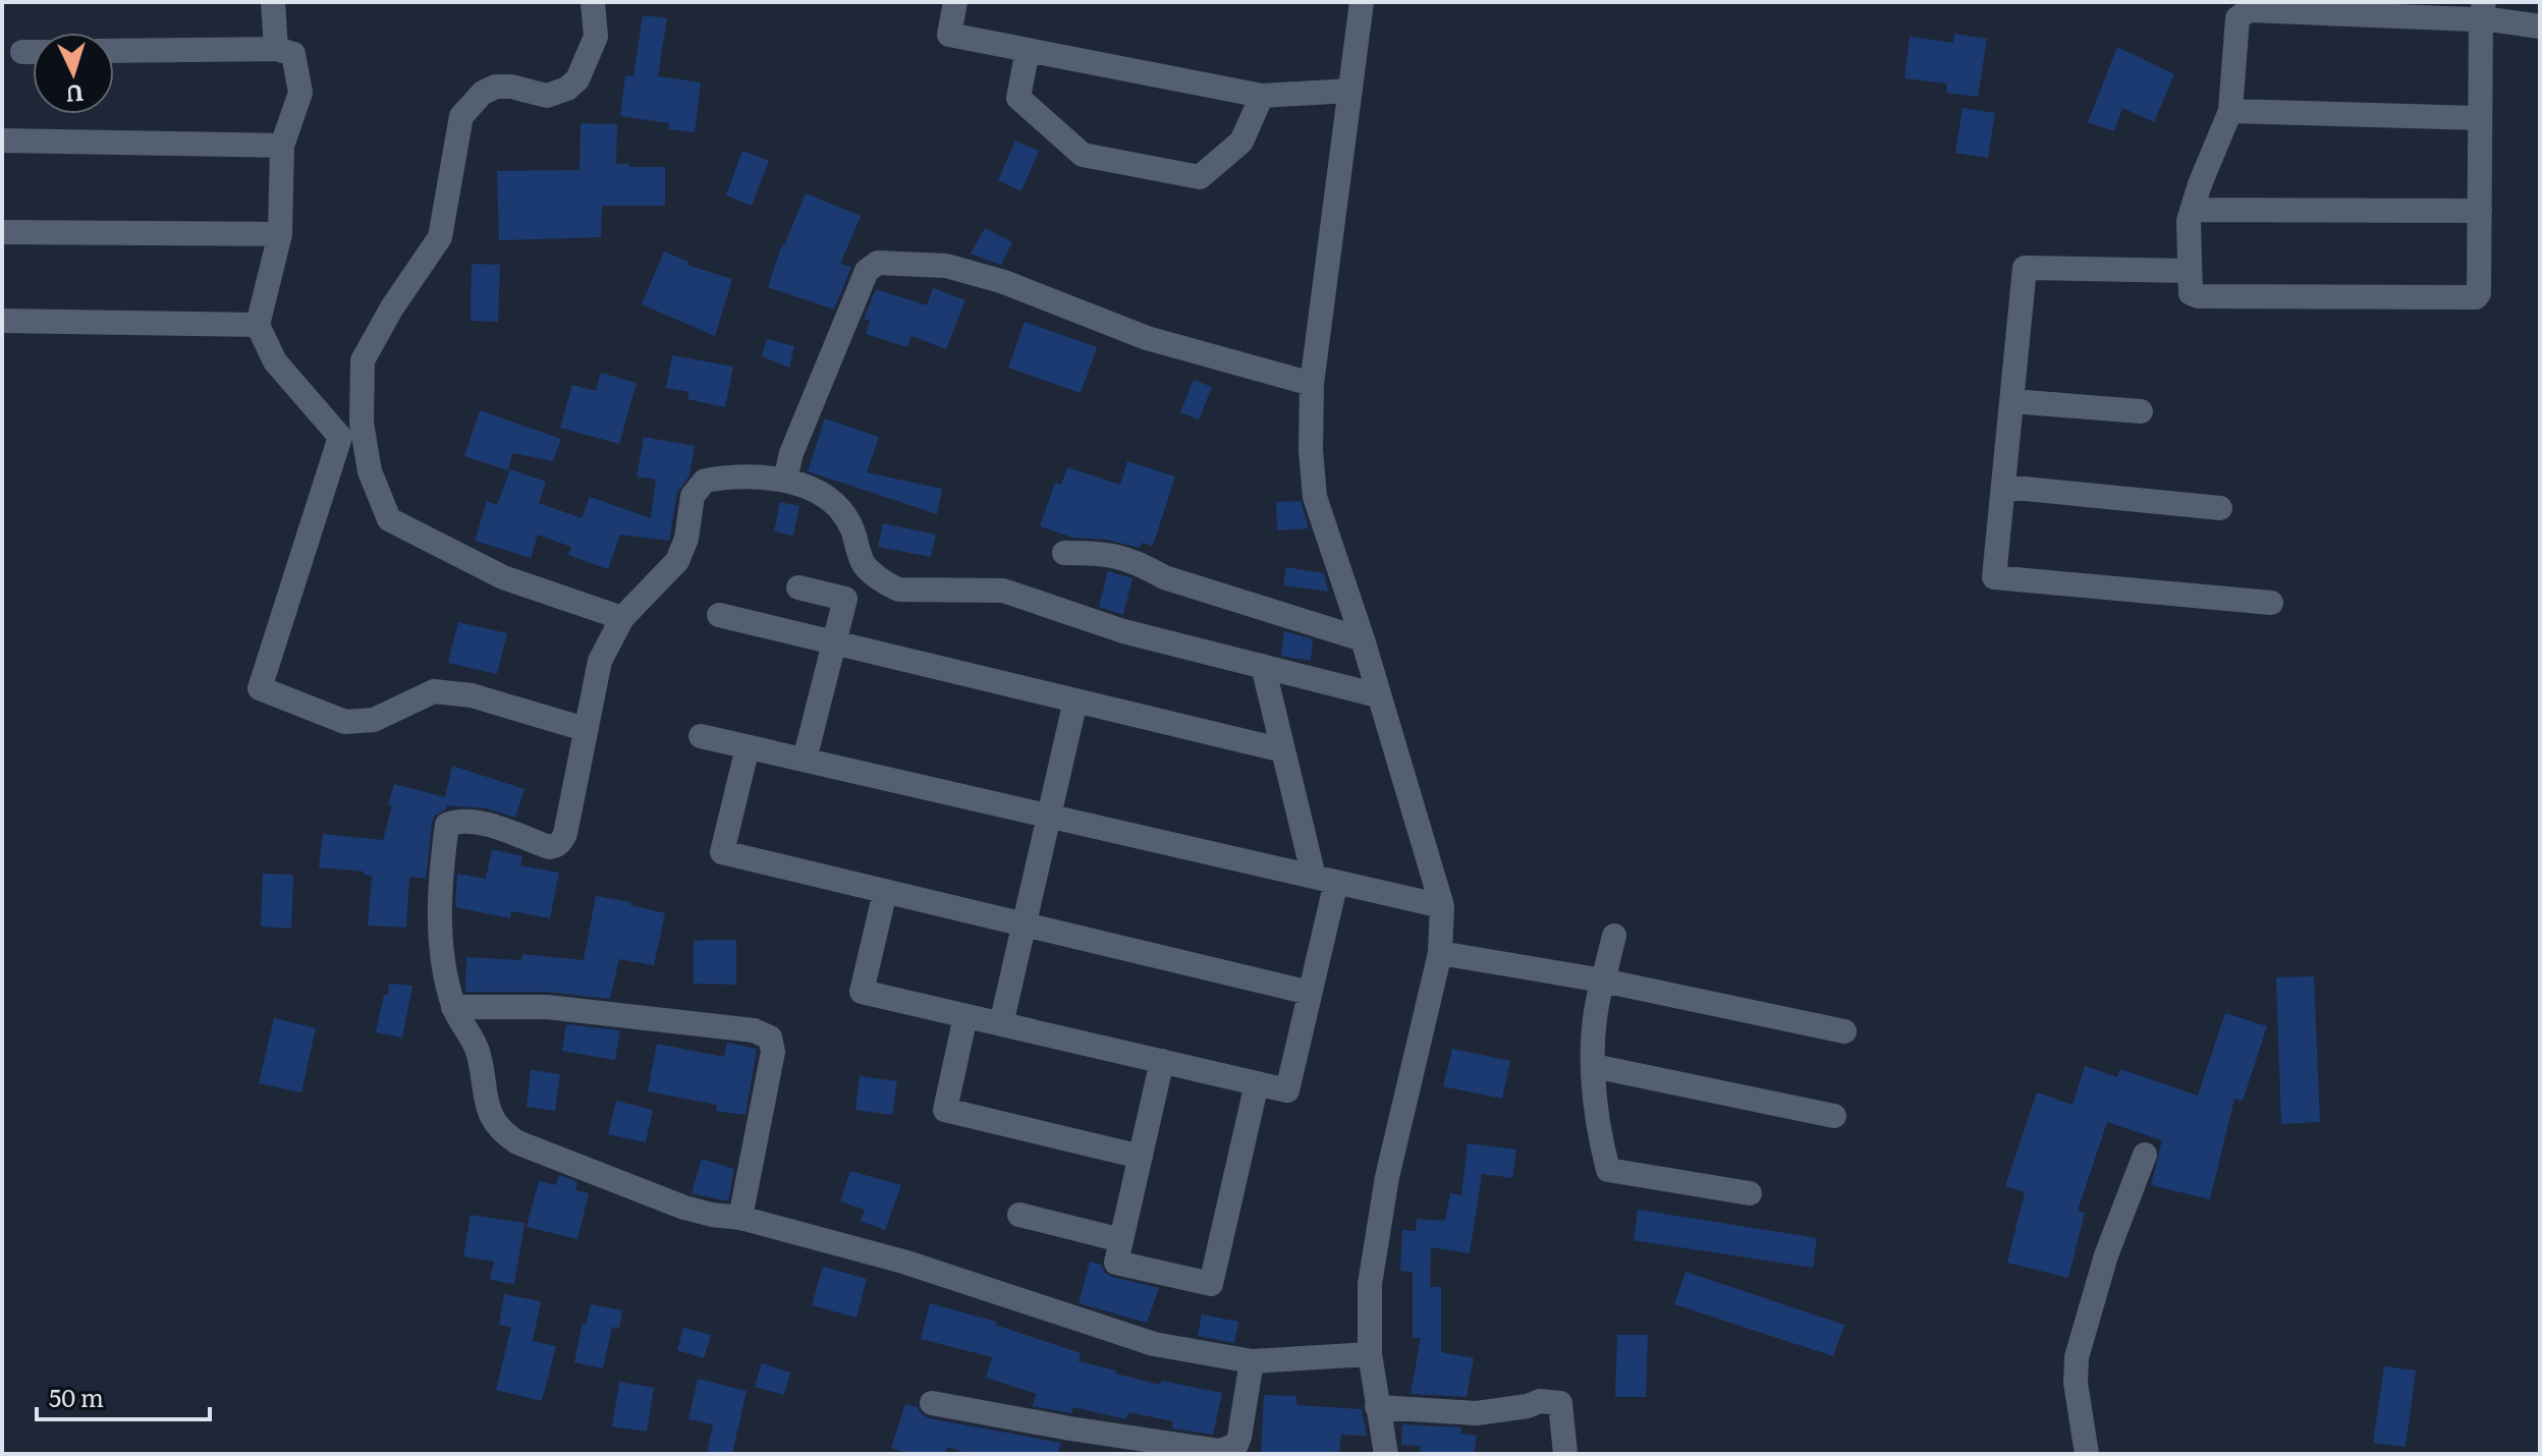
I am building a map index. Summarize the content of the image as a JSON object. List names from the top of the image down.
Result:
{
  "scale_bar": "50 m",
  "north": "bottom"
}
